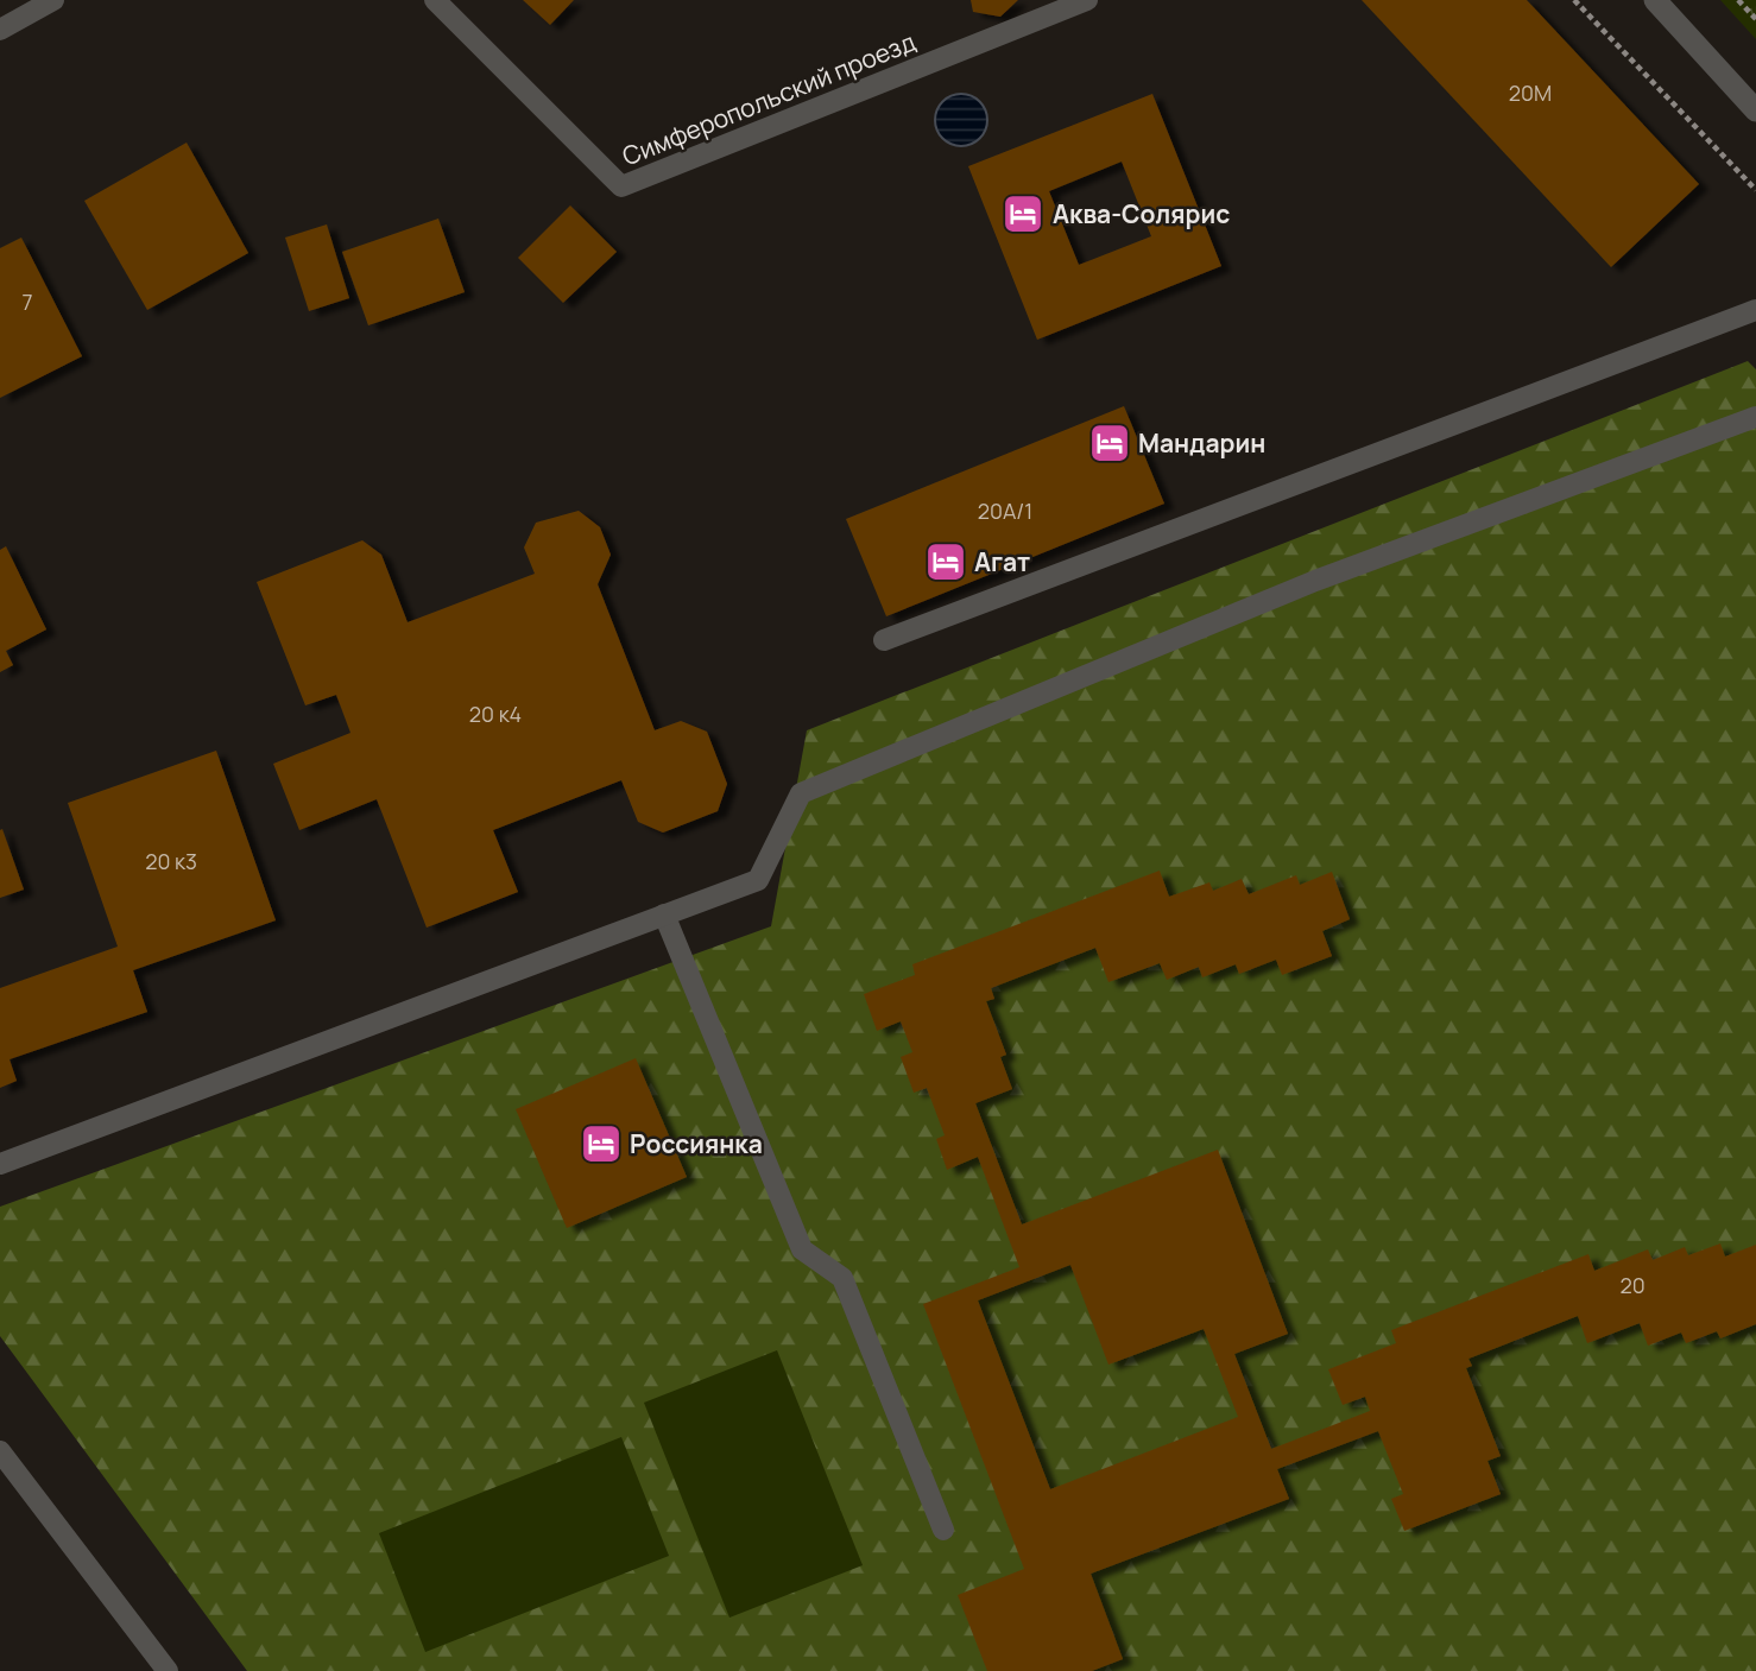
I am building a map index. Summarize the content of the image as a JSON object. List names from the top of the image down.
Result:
{
  "streets": {
    "lane": ["Симферопольский проезд"]
  },
  "places": {
    "hotel": [
      "Аква-Солярис",
      "Мандарин",
      "Агат",
      "Россиянка"
    ]
  },
  "house_numbers": [
    "20М",
    "7",
    "20А/1",
    "20 к4",
    "20 к3",
    "20"
  ]
}
